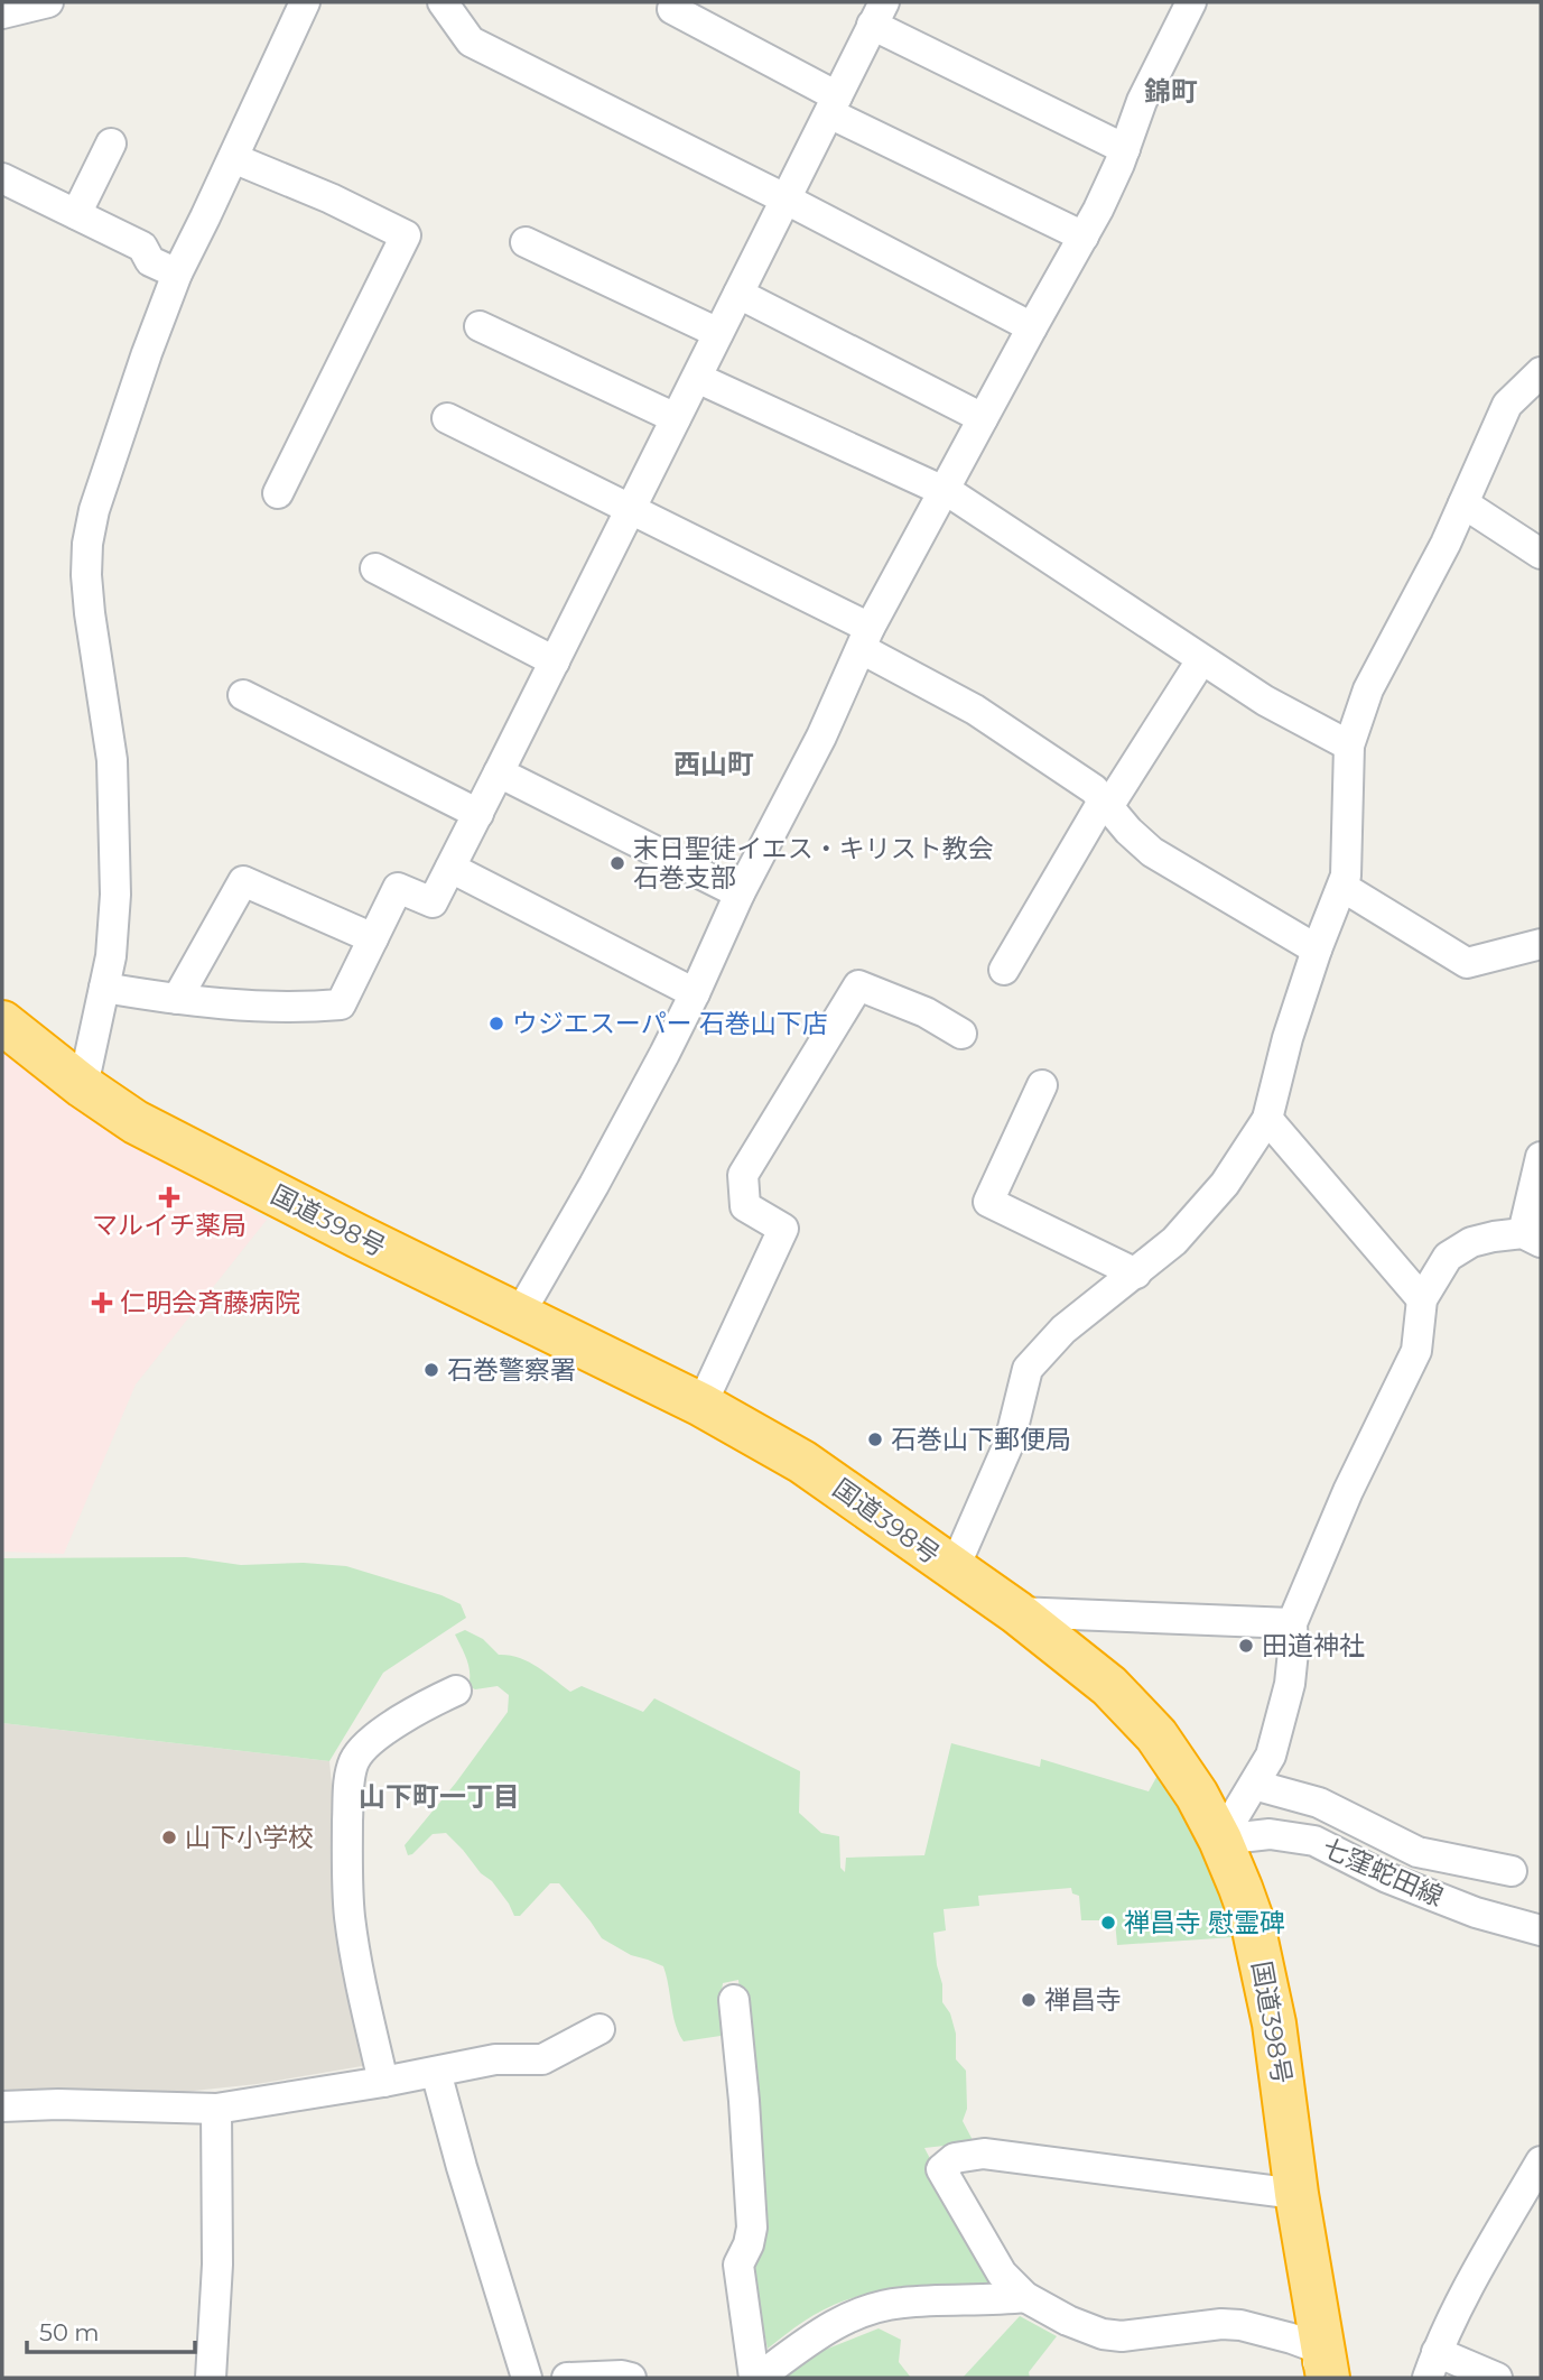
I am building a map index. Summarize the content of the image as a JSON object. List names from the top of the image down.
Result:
{
  "streets": {
    "highway": ["国道398号"],
    "street": ["七窪蛇田線"]
  },
  "crossings": [
    ["国道398号", "七窪蛇田線"]
  ],
  "districts": ["錦町", "西山町", "山下町一丁目"],
  "places": {
    "other": [
      "末日聖徒イエス・キリスト教会 石巻支部",
      "ウジエスーパー 石巻山下店",
      "石巻警察署",
      "石巻山下郵便局",
      "田道神社",
      "山下小学校",
      "禅昌寺 慰霊碑",
      "禅昌寺"
    ],
    "health": ["マルイチ薬局", "仁明会斉藤病院"]
  },
  "scale_bar": "50 m"
}
